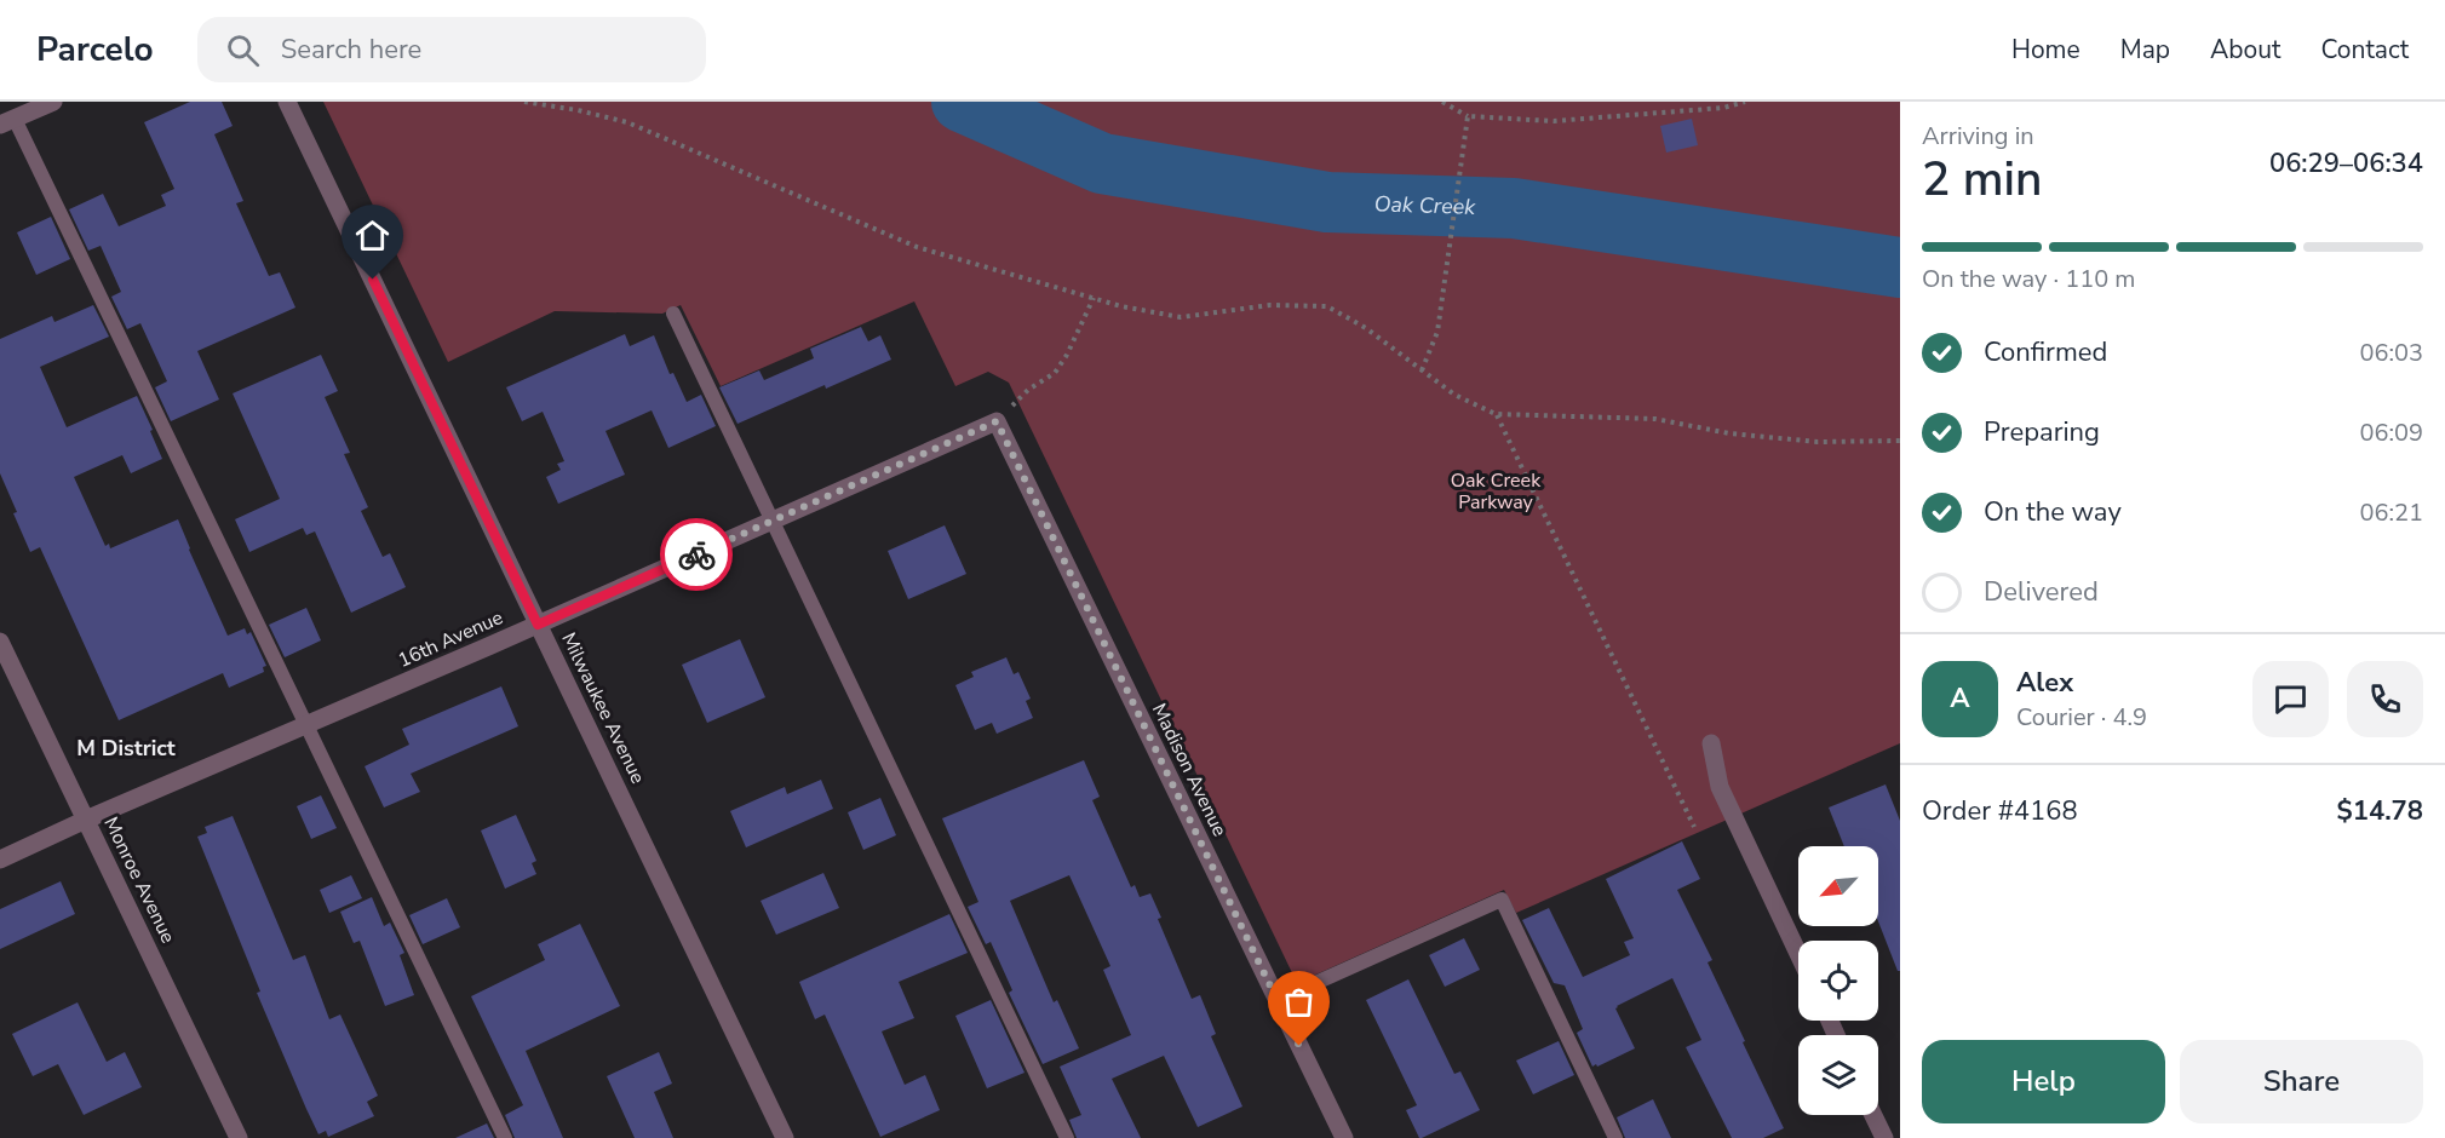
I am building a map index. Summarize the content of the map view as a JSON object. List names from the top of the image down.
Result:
{
  "streets": {
    "street": [
      "16th Avenue",
      "Milwaukee Avenue",
      "Madison Avenue",
      "Monroe Avenue"
    ]
  },
  "crossings": [
    ["16th Avenue", "Milwaukee Avenue"],
    ["16th Avenue", "Madison Avenue"],
    ["16th Avenue", "Monroe Avenue"]
  ],
  "districts": ["M District"],
  "water": ["Oak Creek"],
  "parks": ["Oak Creek Parkway"],
  "north": "bottom left",
  "page": {
    "header": "Parcelo",
    "search": "Search here",
    "nav": [
      "Home",
      "Map",
      "About",
      "Contact"
    ],
    "heading": ["2 min", "Arriving in", "06:29–06:34"],
    "panel": [
      "Alex",
      "Courier · 4.9",
      "Order #4168",
      "$14.78"
    ],
    "bar": "On the way · 110 m",
    "list": [
      ["Confirmed", "06:03"],
      ["Preparing", "06:09"],
      ["On the way", "06:21"],
      "Delivered"
    ],
    "round": "A",
    "buttons": ["Help", "Share"]
  }
}
